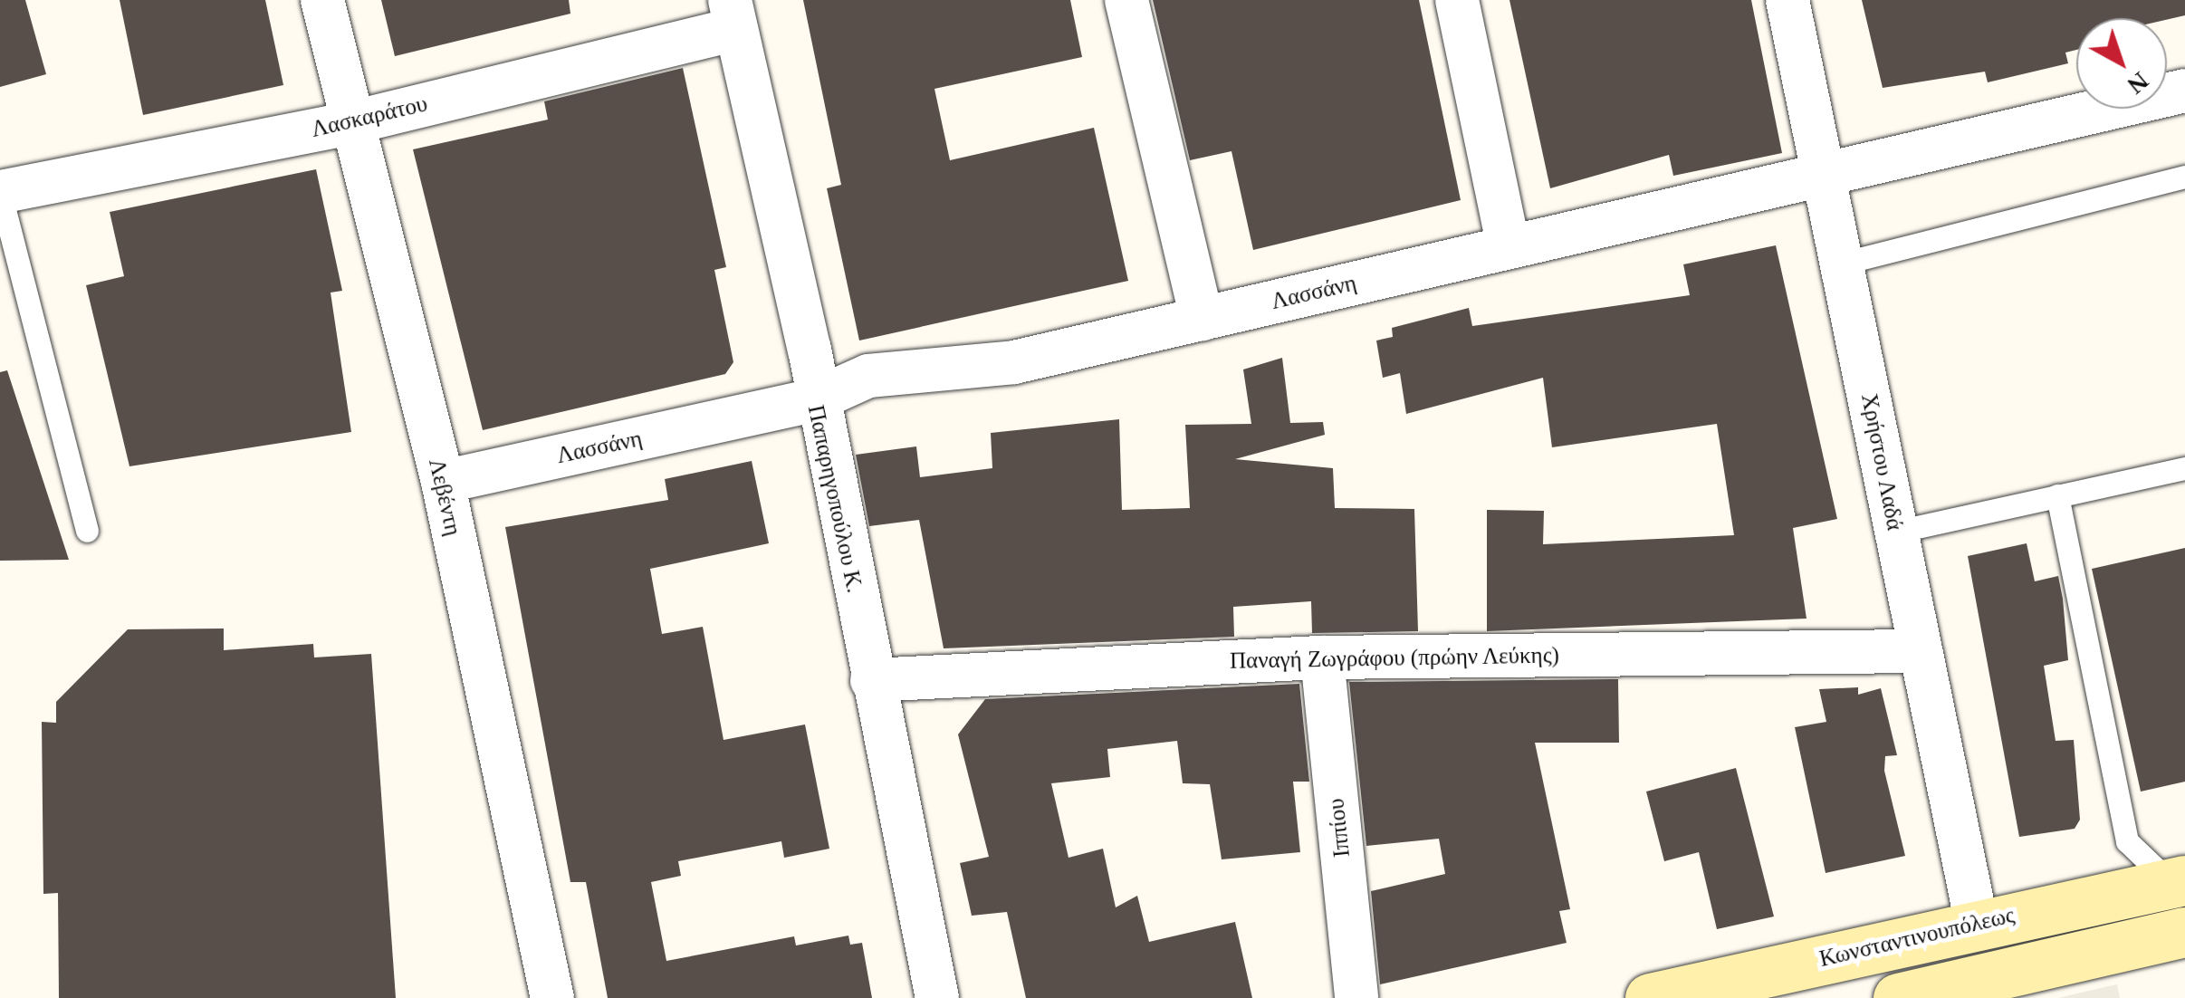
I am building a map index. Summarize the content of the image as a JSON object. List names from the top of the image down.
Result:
{
  "streets": {
    "main road": ["Κωνσταντινουπόλεως"],
    "street": [
      "Λασκαράτου",
      "Λασσάνη",
      "Χρήστου Λαδά",
      "Λεβέντη",
      "Παπαρηγοπούλου Κ.",
      "Παναγή Ζωγράφου (πρώην Λεύκης)",
      "Ιππίου"
    ]
  },
  "crossings": [
    ["Λασκαράτου", "Λεβέντη"],
    ["Λασκαράτου", "Παπαρηγοπούλου Κ."],
    ["Λασσάνη", "Χρήστου Λαδά"],
    ["Λασσάνη", "Λεβέντη"],
    ["Λασσάνη", "Παπαρηγοπούλου Κ."],
    ["Χρήστου Λαδά", "Παναγή Ζωγράφου (πρώην Λεύκης)"],
    ["Χρήστου Λαδά", "Κωνσταντινουπόλεως"],
    ["Παπαρηγοπούλου Κ.", "Παναγή Ζωγράφου (πρώην Λεύκης)"],
    ["Παναγή Ζωγράφου (πρώην Λεύκης)", "Ιππίου"]
  ],
  "north": "bottom right"
}
